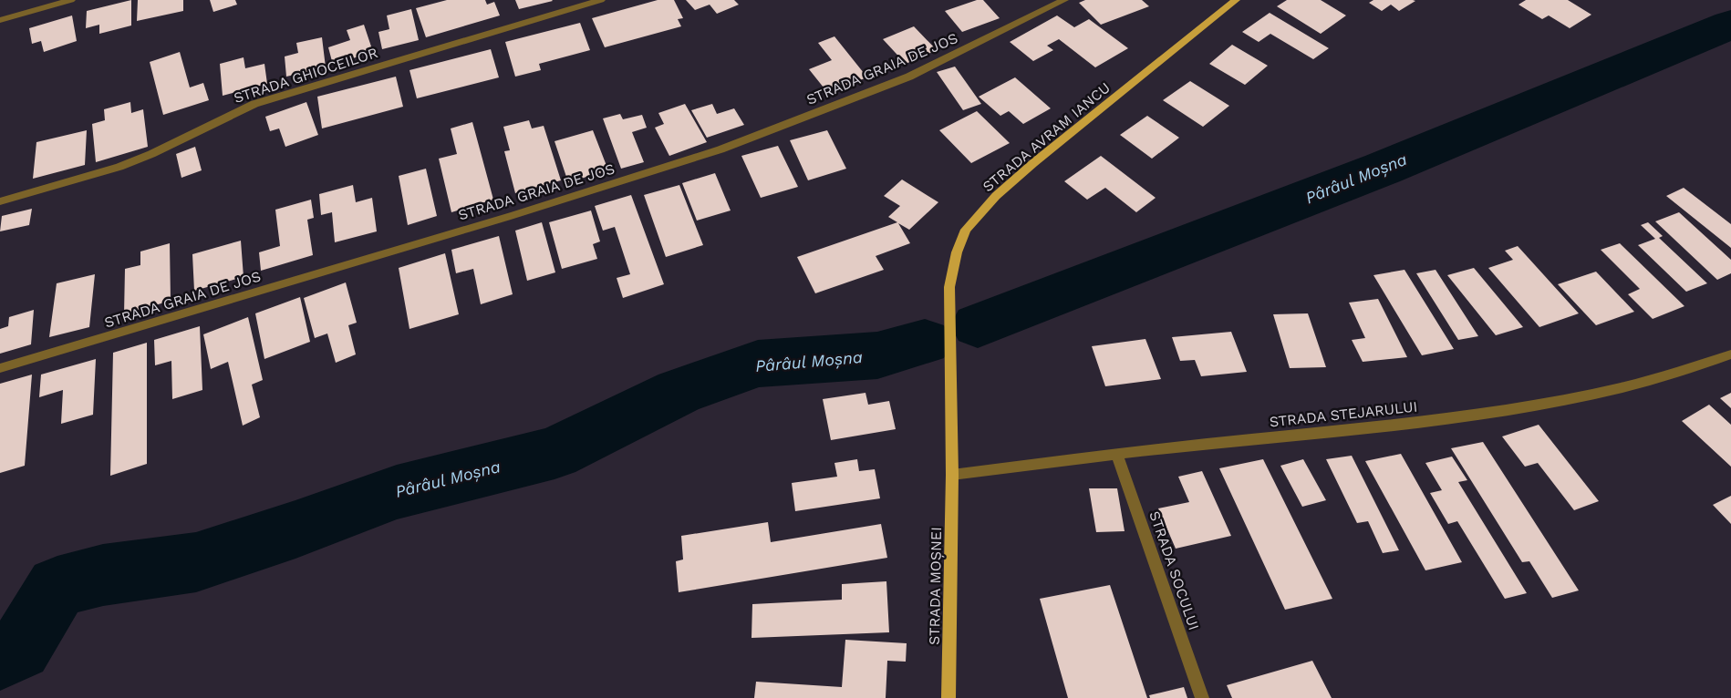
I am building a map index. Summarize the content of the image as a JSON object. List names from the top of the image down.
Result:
{
  "streets": {
    "main road": ["STRADA AVRAM IANCU", "STRADA MOȘNEI"],
    "street": [
      "STRADA GRAIA DE JOS",
      "STRADA GHIOCEILOR",
      "STRADA STEJARULUI",
      "STRADA SOCULUI"
    ]
  },
  "crossings": [
    ["STRADA AVRAM IANCU", "STRADA STEJARULUI"],
    ["STRADA AVRAM IANCU", "STRADA MOȘNEI"],
    ["STRADA STEJARULUI", "STRADA SOCULUI"],
    ["STRADA STEJARULUI", "STRADA MOȘNEI"]
  ],
  "water": ["Pârâul Moșna"]
}
